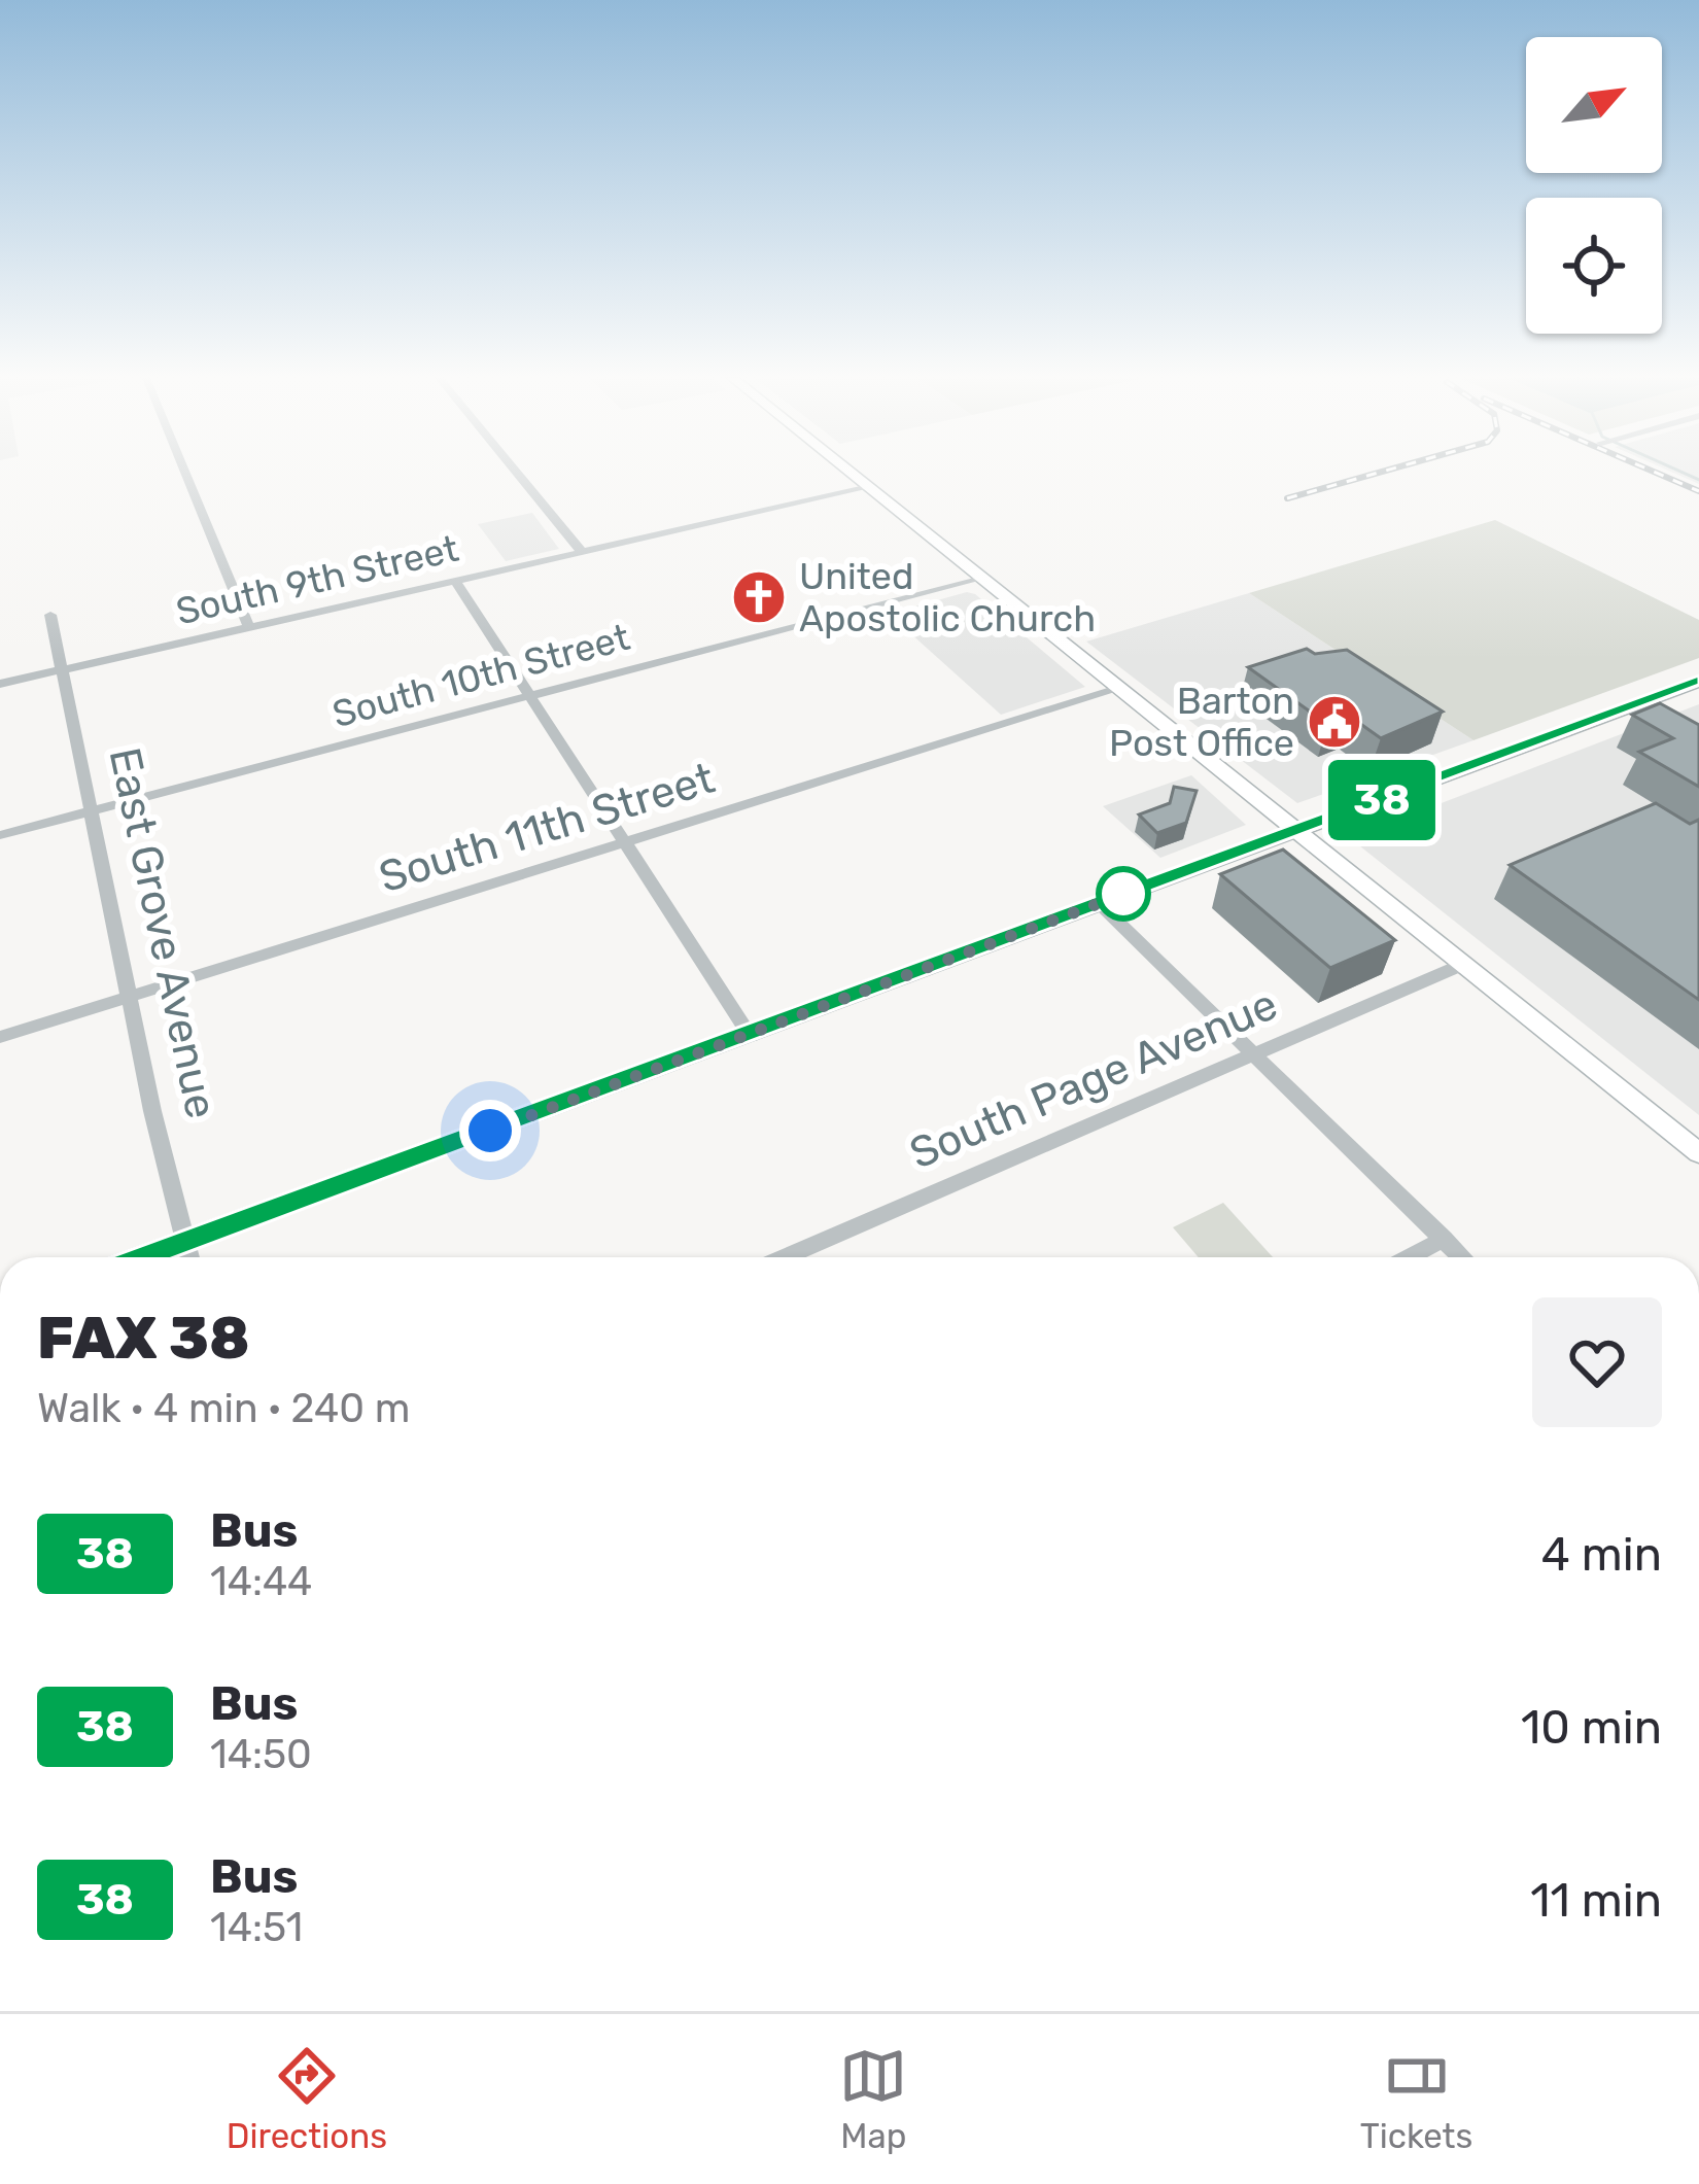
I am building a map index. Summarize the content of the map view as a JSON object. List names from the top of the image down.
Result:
{
  "streets": {
    "street": [
      "South 9th Street",
      "South 10th Street",
      "South 11th Street",
      "East Grove Avenue",
      "South Page Avenue"
    ]
  },
  "crossings": [
    ["South 9th Street", "East Grove Avenue"],
    ["South 10th Street", "East Grove Avenue"],
    ["South 11th Street", "East Grove Avenue"]
  ],
  "places": {
    "church": ["United Apostolic Church"],
    "public building": ["Barton Post Office"]
  },
  "lines": ["bus line 38"],
  "north": "top right",
  "page": {
    "on_map": "38",
    "heading": ["FAX 38", "Walk · 4 min · 240 m"],
    "list": [
      {
        "mark": "38",
        "name": "Bus",
        "note": "14:44",
        "value": "4 min"
      },
      {
        "mark": "38",
        "name": "Bus",
        "note": "14:50",
        "value": "10 min"
      },
      {
        "mark": "38",
        "name": "Bus",
        "note": "14:51",
        "value": "11 min"
      }
    ],
    "tabs": ["Directions", "Map", "Tickets"]
  }
}
